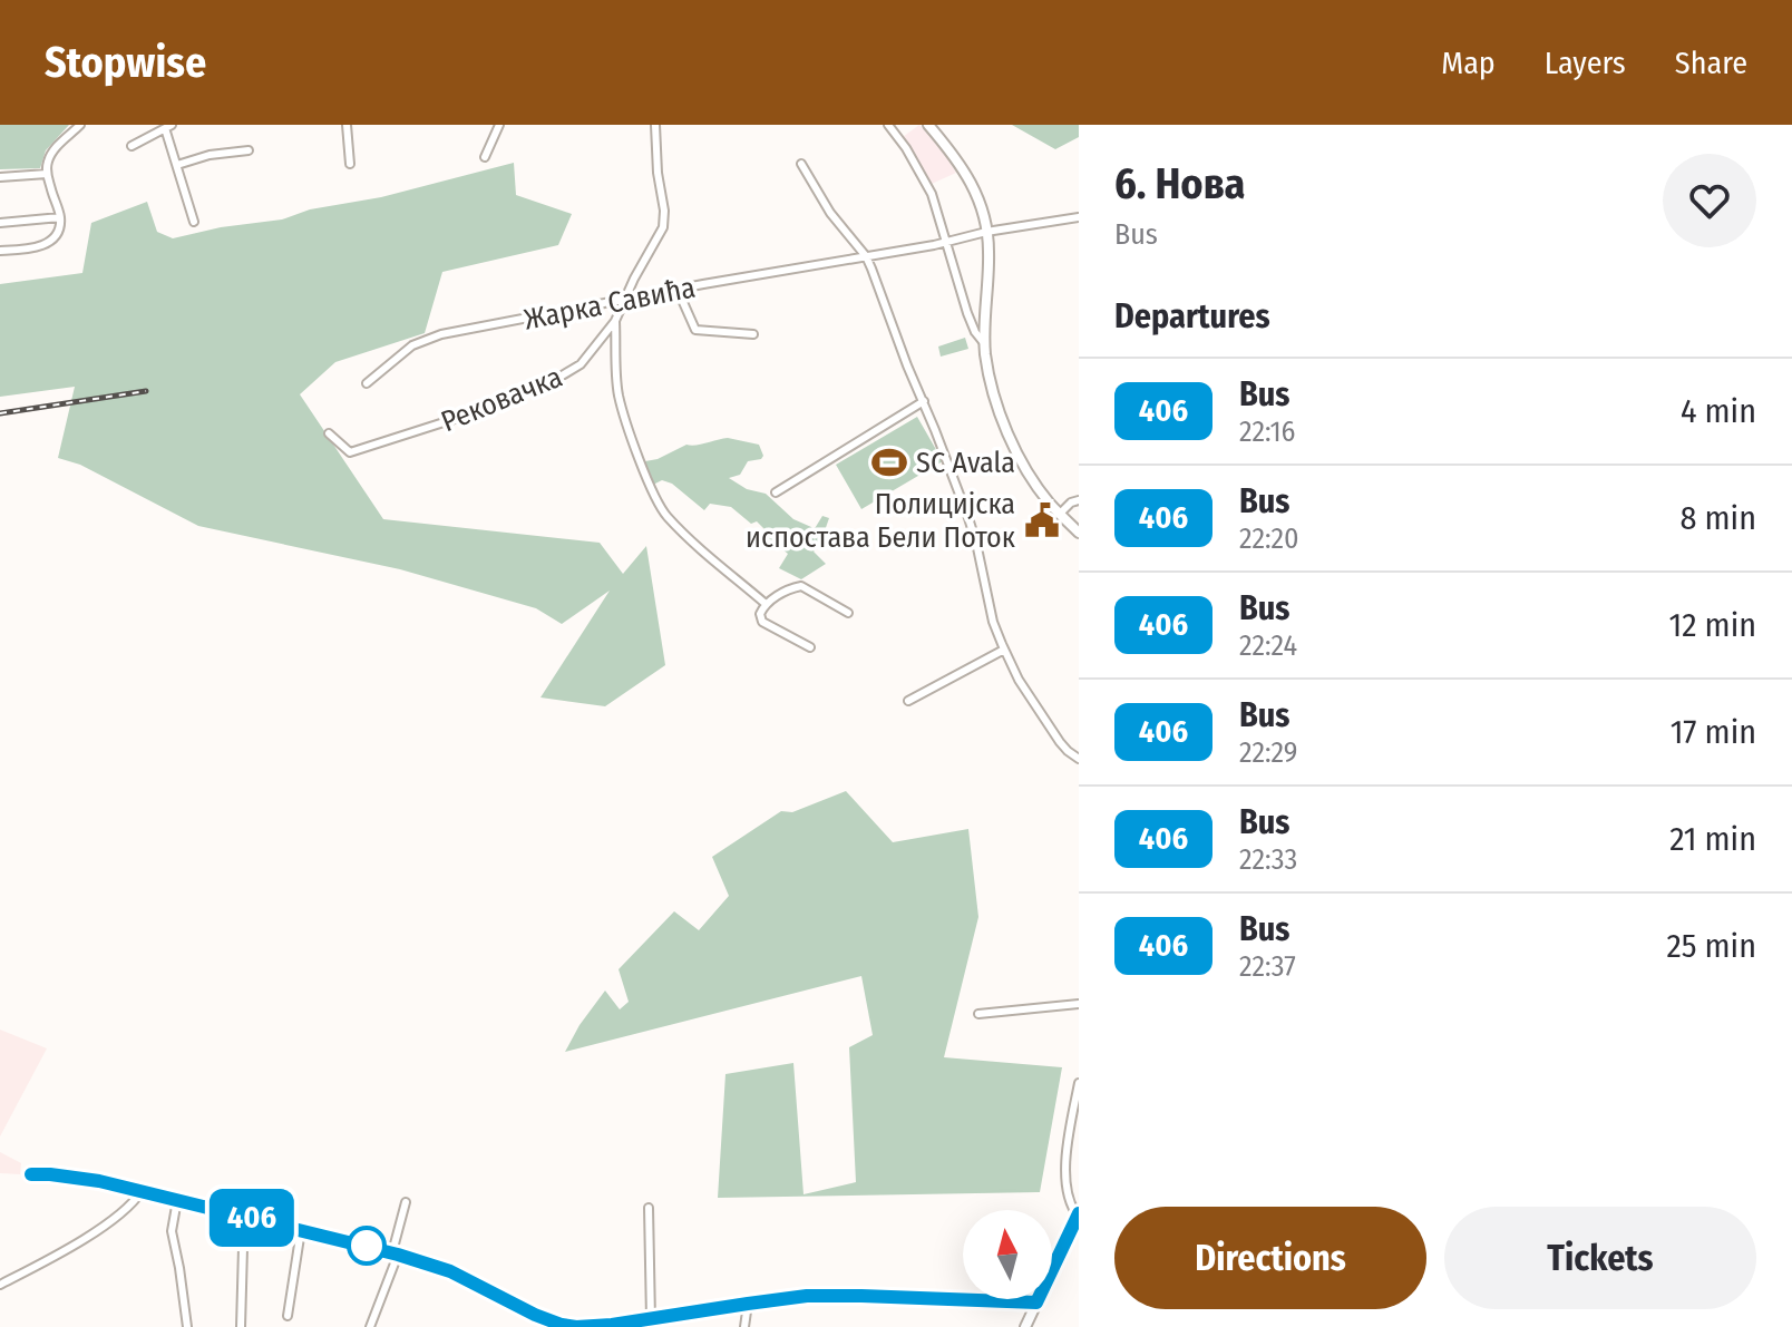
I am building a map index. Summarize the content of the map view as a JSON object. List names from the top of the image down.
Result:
{
  "streets": {
    "street": ["Жарка Савића", "Рековачка"]
  },
  "crossings": [
    ["Жарка Савића", "Рековачка"]
  ],
  "places": {
    "sports": ["SC Avala"],
    "public building": ["Полицијска испостава Бели Поток"]
  },
  "lines": ["bus line 406"],
  "north": "top",
  "page": {
    "header": "Stopwise",
    "nav": ["Map", "Layers", "Share"],
    "on_map": "406",
    "heading": [
      ["6. Нова", "Bus"],
      "Departures"
    ],
    "list": [
      {
        "mark": "406",
        "name": "Bus",
        "note": "22:16",
        "value": "4 min"
      },
      {
        "mark": "406",
        "name": "Bus",
        "note": "22:20",
        "value": "8 min"
      },
      {
        "mark": "406",
        "name": "Bus",
        "note": "22:24",
        "value": "12 min"
      },
      {
        "mark": "406",
        "name": "Bus",
        "note": "22:29",
        "value": "17 min"
      },
      {
        "mark": "406",
        "name": "Bus",
        "note": "22:33",
        "value": "21 min"
      },
      {
        "mark": "406",
        "name": "Bus",
        "note": "22:37",
        "value": "25 min"
      }
    ],
    "buttons": ["Directions", "Tickets"]
  }
}
